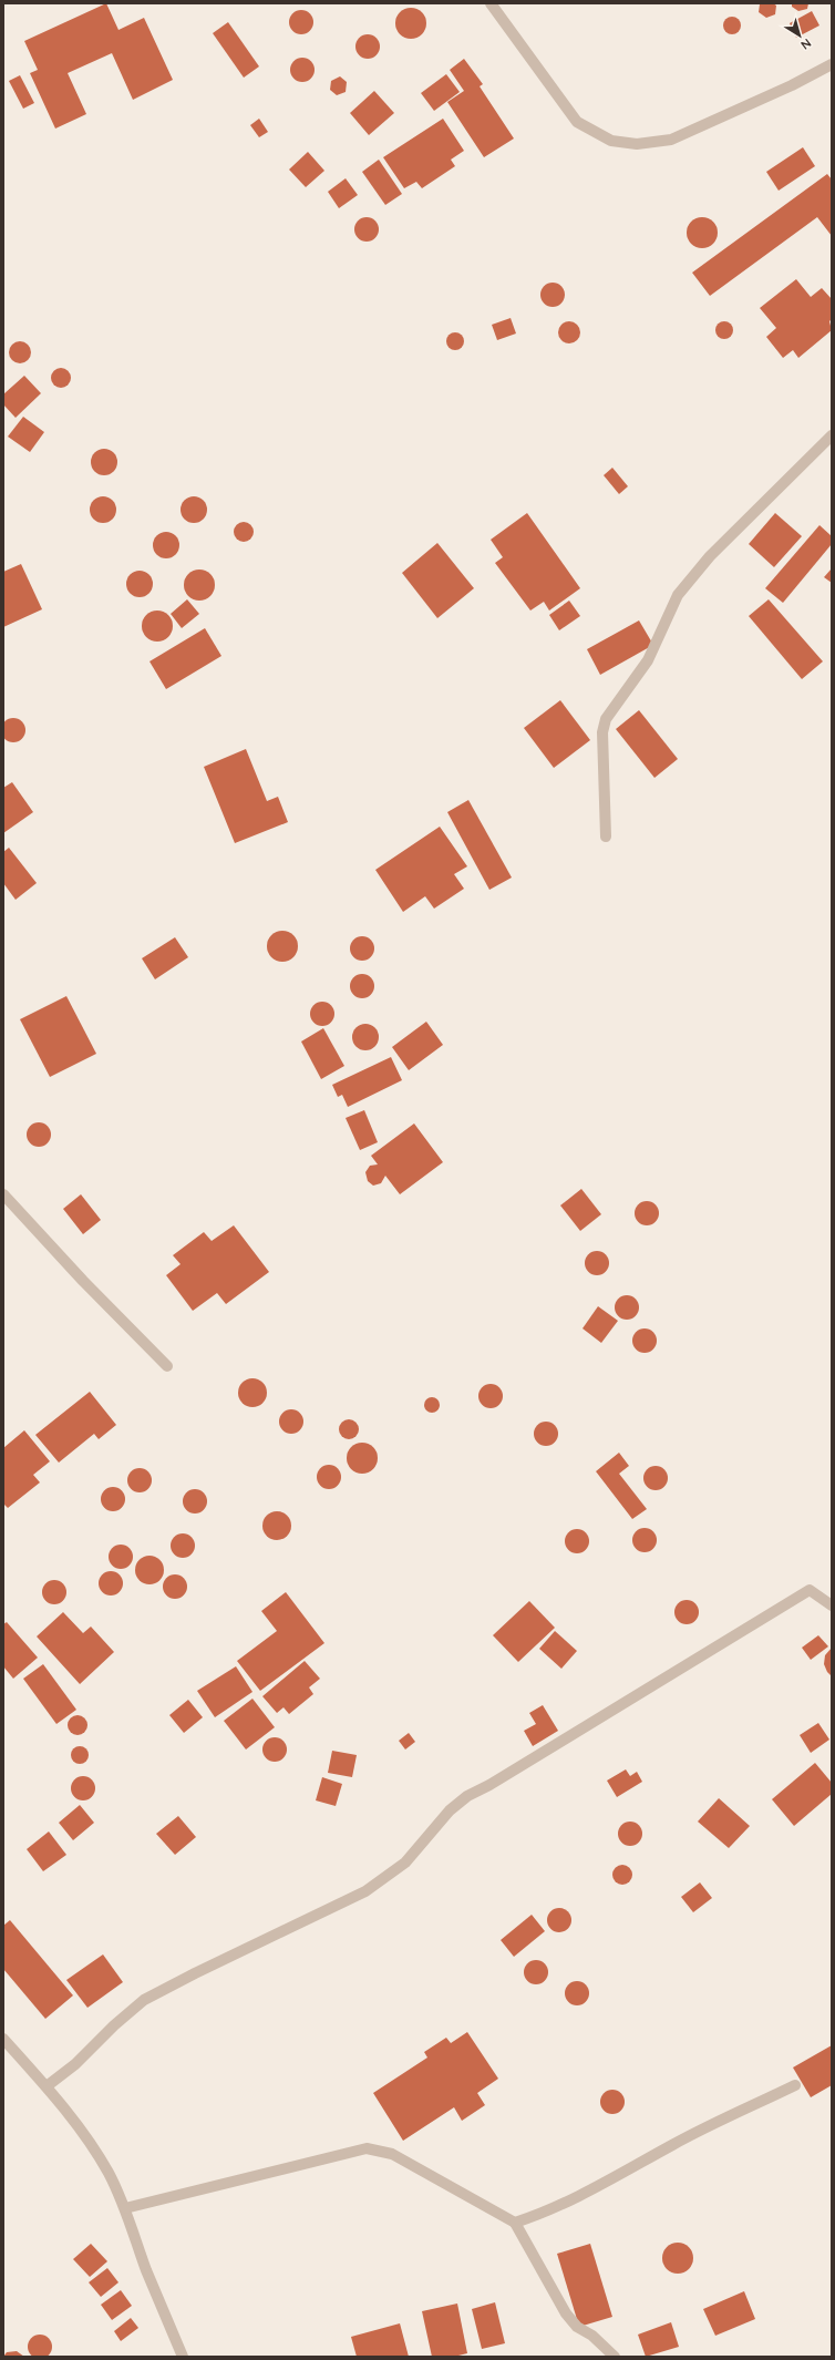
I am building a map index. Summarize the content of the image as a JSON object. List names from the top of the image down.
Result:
{
  "north": "bottom right"
}
